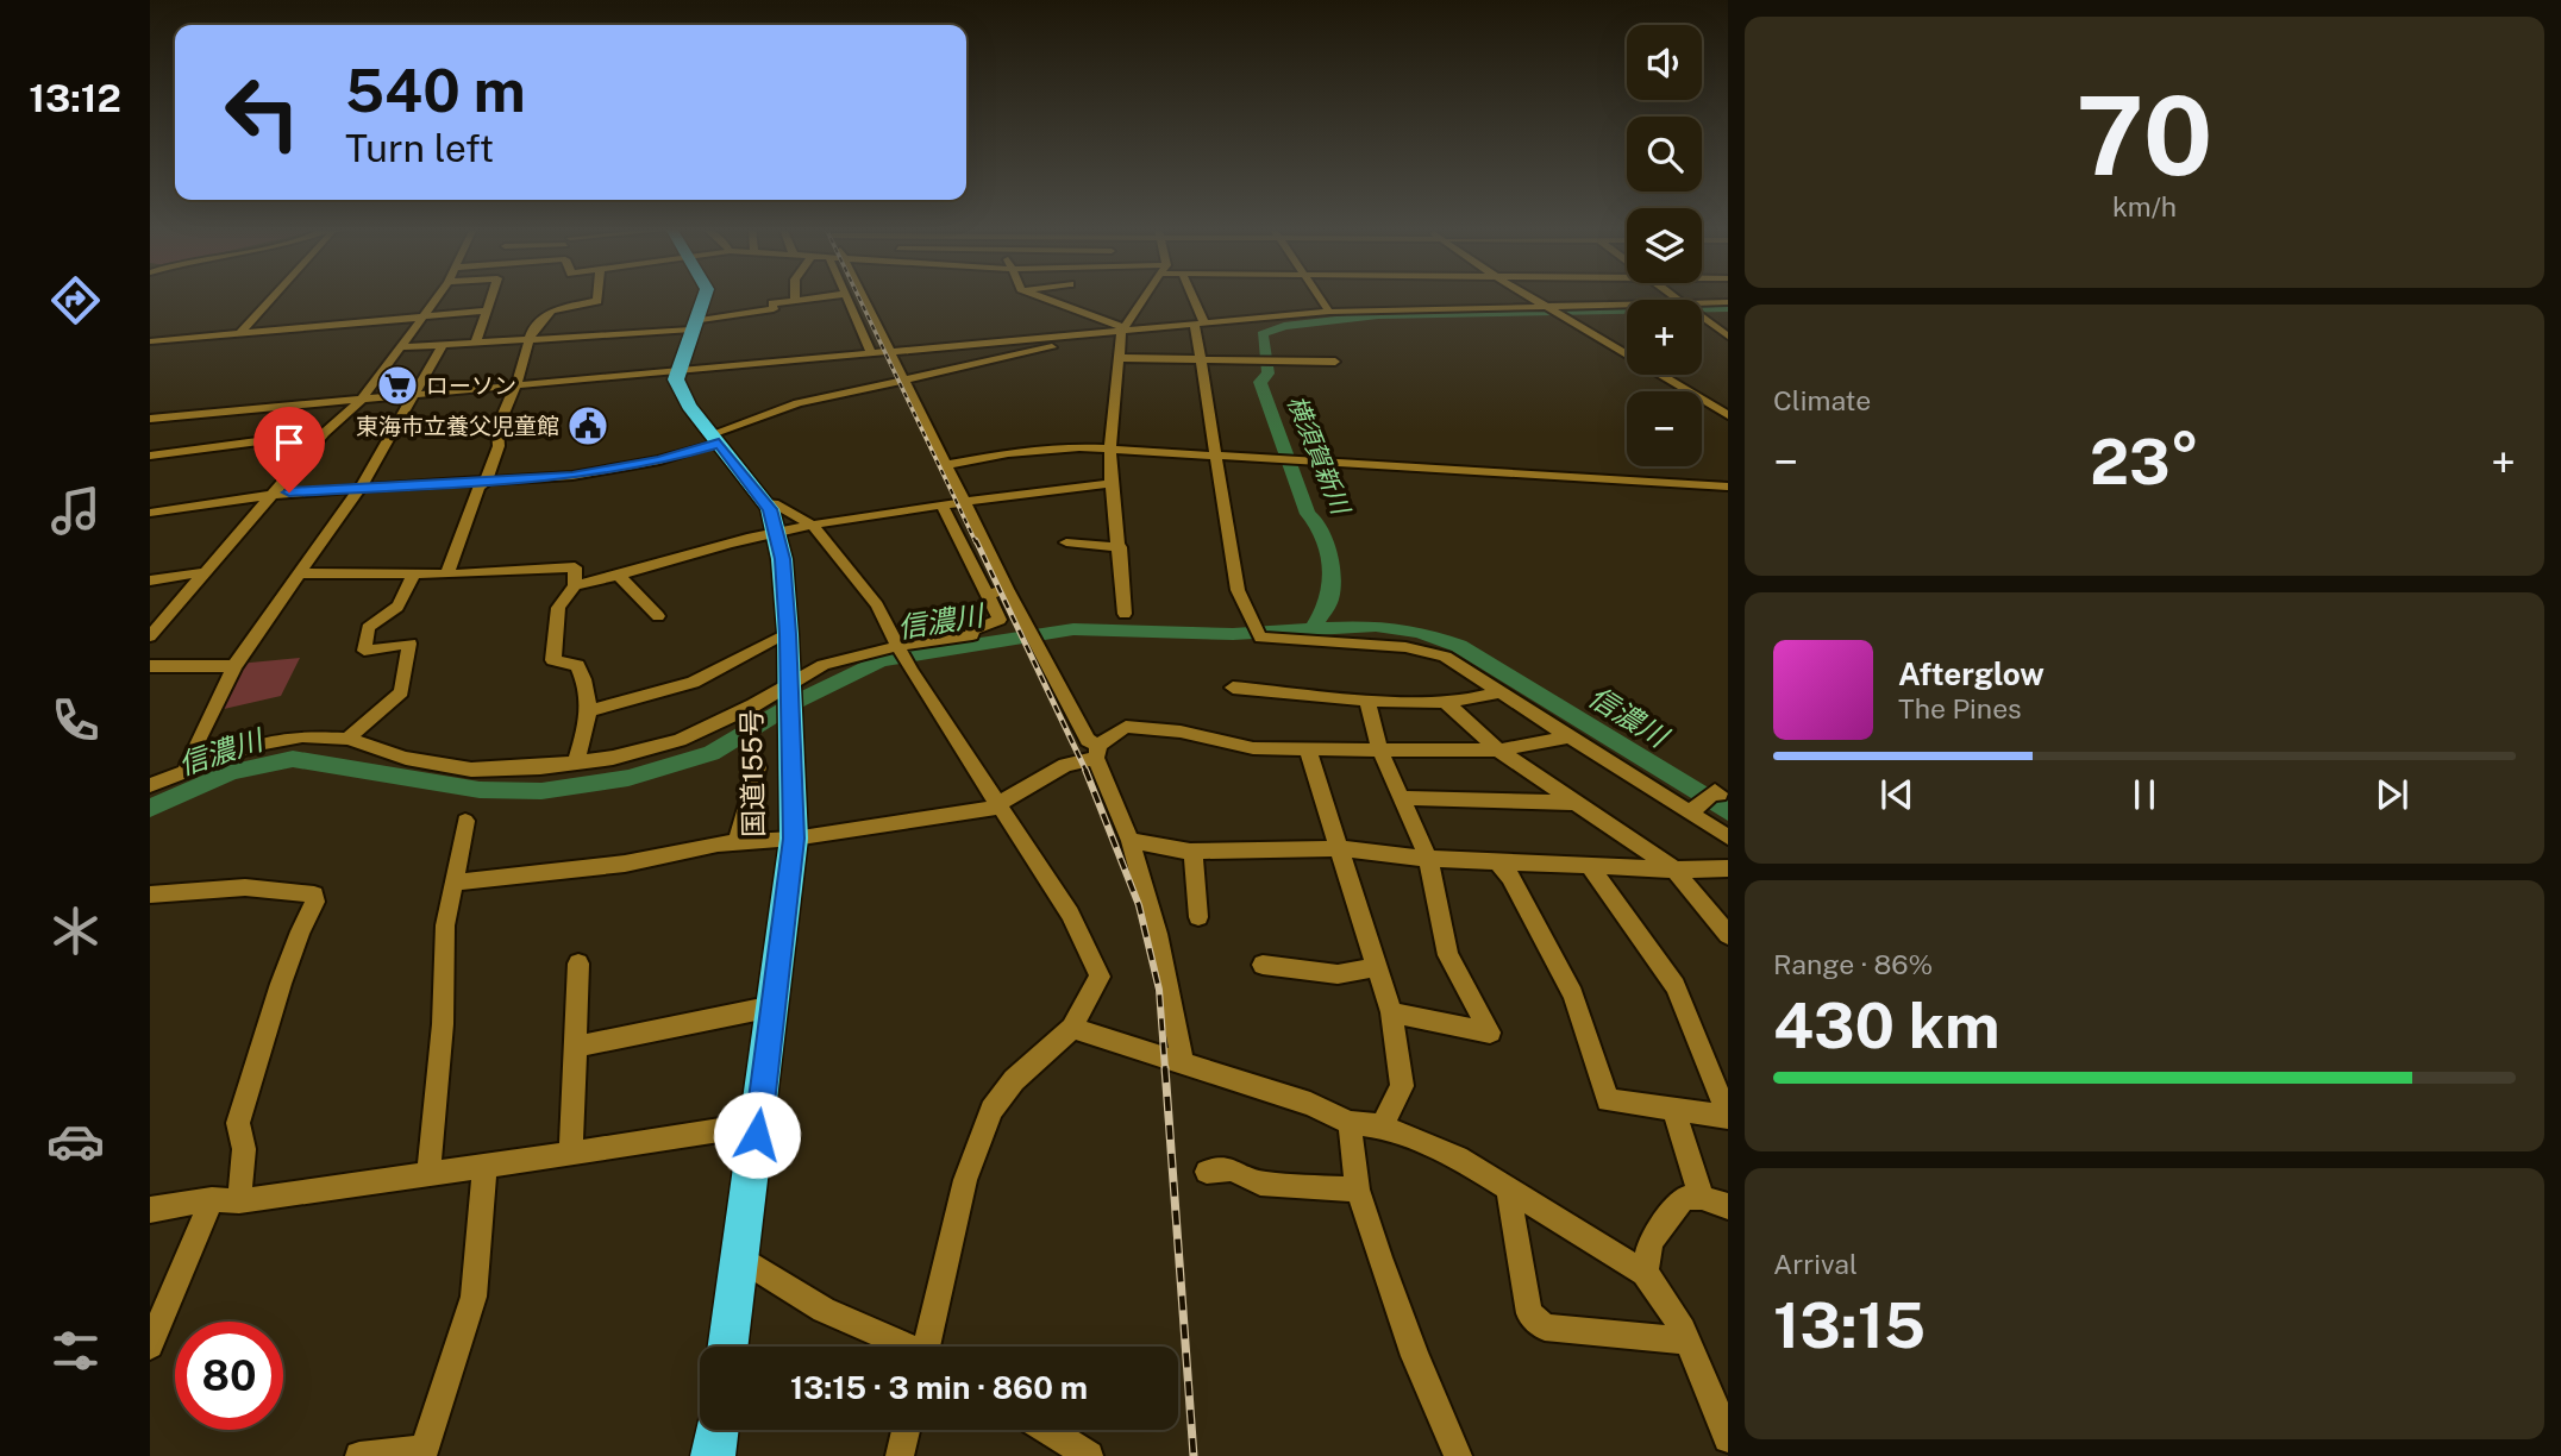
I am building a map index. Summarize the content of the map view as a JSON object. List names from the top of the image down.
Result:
{
  "streets": {
    "highway": ["国道155号"]
  },
  "water": ["横須賀新川", "信濃川"],
  "places": {
    "supermarket": ["ローソン"],
    "public building": ["東海市立養父児童館"]
  },
  "page": {
    "tabs": "13:12",
    "tile": [
      ["70", "km/h"],
      "Climate",
      ["Range · 86%", "430 km"],
      ["Arrival", "13:15"]
    ],
    "map_buttons": ["+", "−"],
    "turn": ["540 m", "Turn left"],
    "heat": ["−", "23°", "+"],
    "song": ["Afterglow", "The Pines"],
    "limit": "80",
    "trip": "13:15 · 3 min · 860 m"
  }
}
